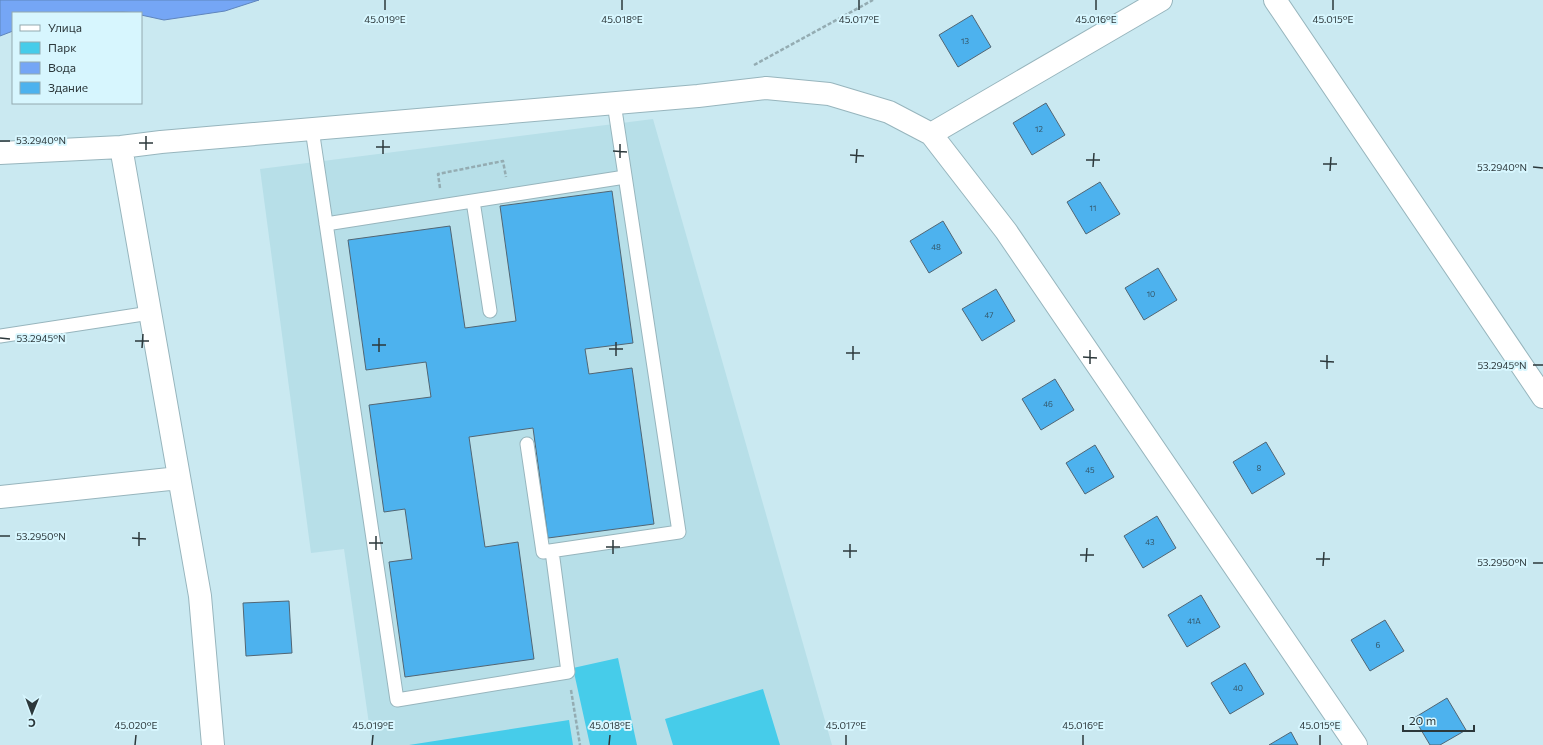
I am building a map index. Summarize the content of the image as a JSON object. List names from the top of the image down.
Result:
{
  "house_numbers": [
    "13",
    "12",
    "11",
    "48",
    "10",
    "47",
    "46",
    "8",
    "45",
    "43",
    "41А",
    "6",
    "40"
  ],
  "legend": [
    "Улица",
    "Парк",
    "Вода",
    "Здание"
  ],
  "scale_bar": "20 m",
  "north": "bottom",
  "coordinates": [
    "45.019°E",
    "45.018°E",
    "45.017°E",
    "45.016°E",
    "45.015°E",
    "53.2940°N",
    "53.2945°N",
    "53.2950°N",
    "45.020°E"
  ]
}
